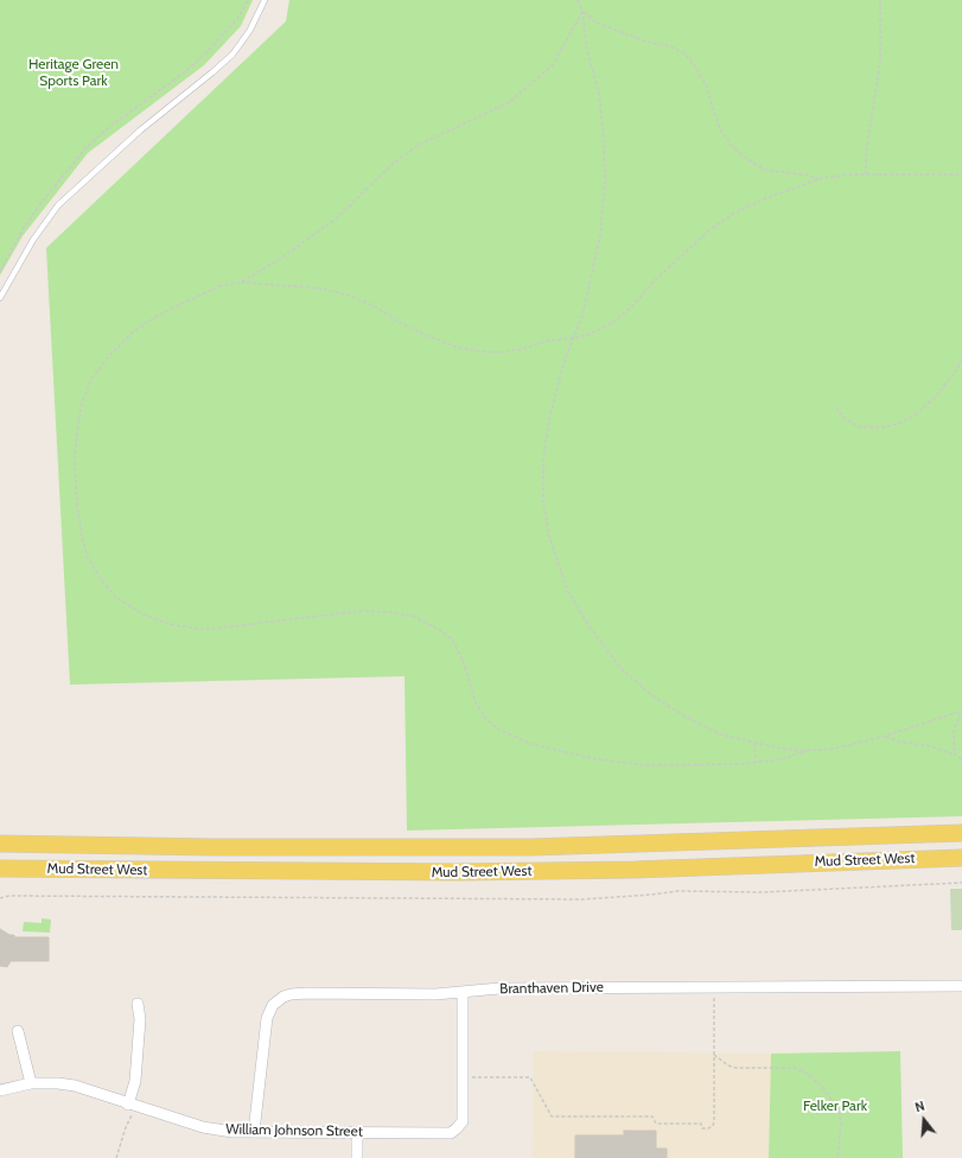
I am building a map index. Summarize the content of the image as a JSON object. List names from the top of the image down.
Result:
{
  "streets": {
    "main road": ["Mud Street West"],
    "street": ["Branthaven Drive", "William Johnson Street"]
  },
  "crossings": [
    ["Branthaven Drive", "William Johnson Street"]
  ],
  "parks": ["Heritage Green Sports Park", "Felker Park"],
  "north": "top"
}
